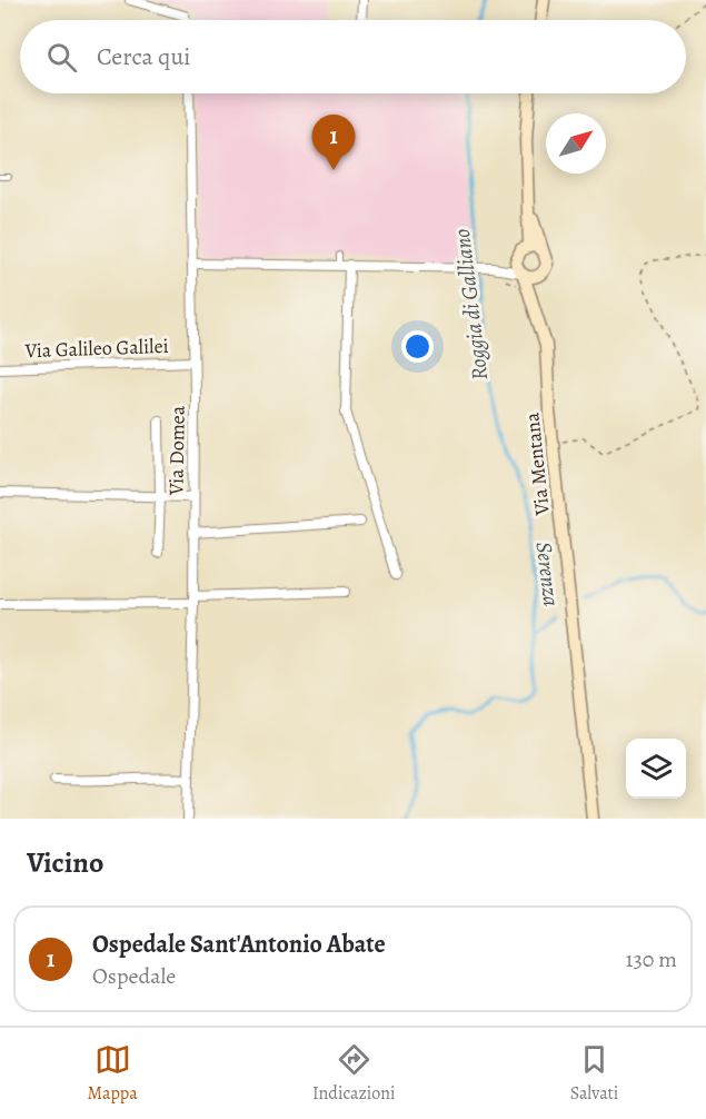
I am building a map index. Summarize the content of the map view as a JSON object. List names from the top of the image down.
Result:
{
  "streets": {
    "street": ["Via Galileo Galilei", "Via Domea", "Via Mentana"]
  },
  "crossings": [
    ["Via Galileo Galilei", "Via Domea"]
  ],
  "water": ["Roggia di Galliano", "Serenza"],
  "north": "top right",
  "page": {
    "search": "Cerca qui",
    "pins": "1",
    "heading": "Vicino",
    "list": [
      {
        "mark": "1",
        "name": "Ospedale Sant'Antonio Abate",
        "note": "Ospedale",
        "value": "130 m"
      }
    ],
    "nav": ["Mappa", "Indicazioni", "Salvati"]
  }
}
